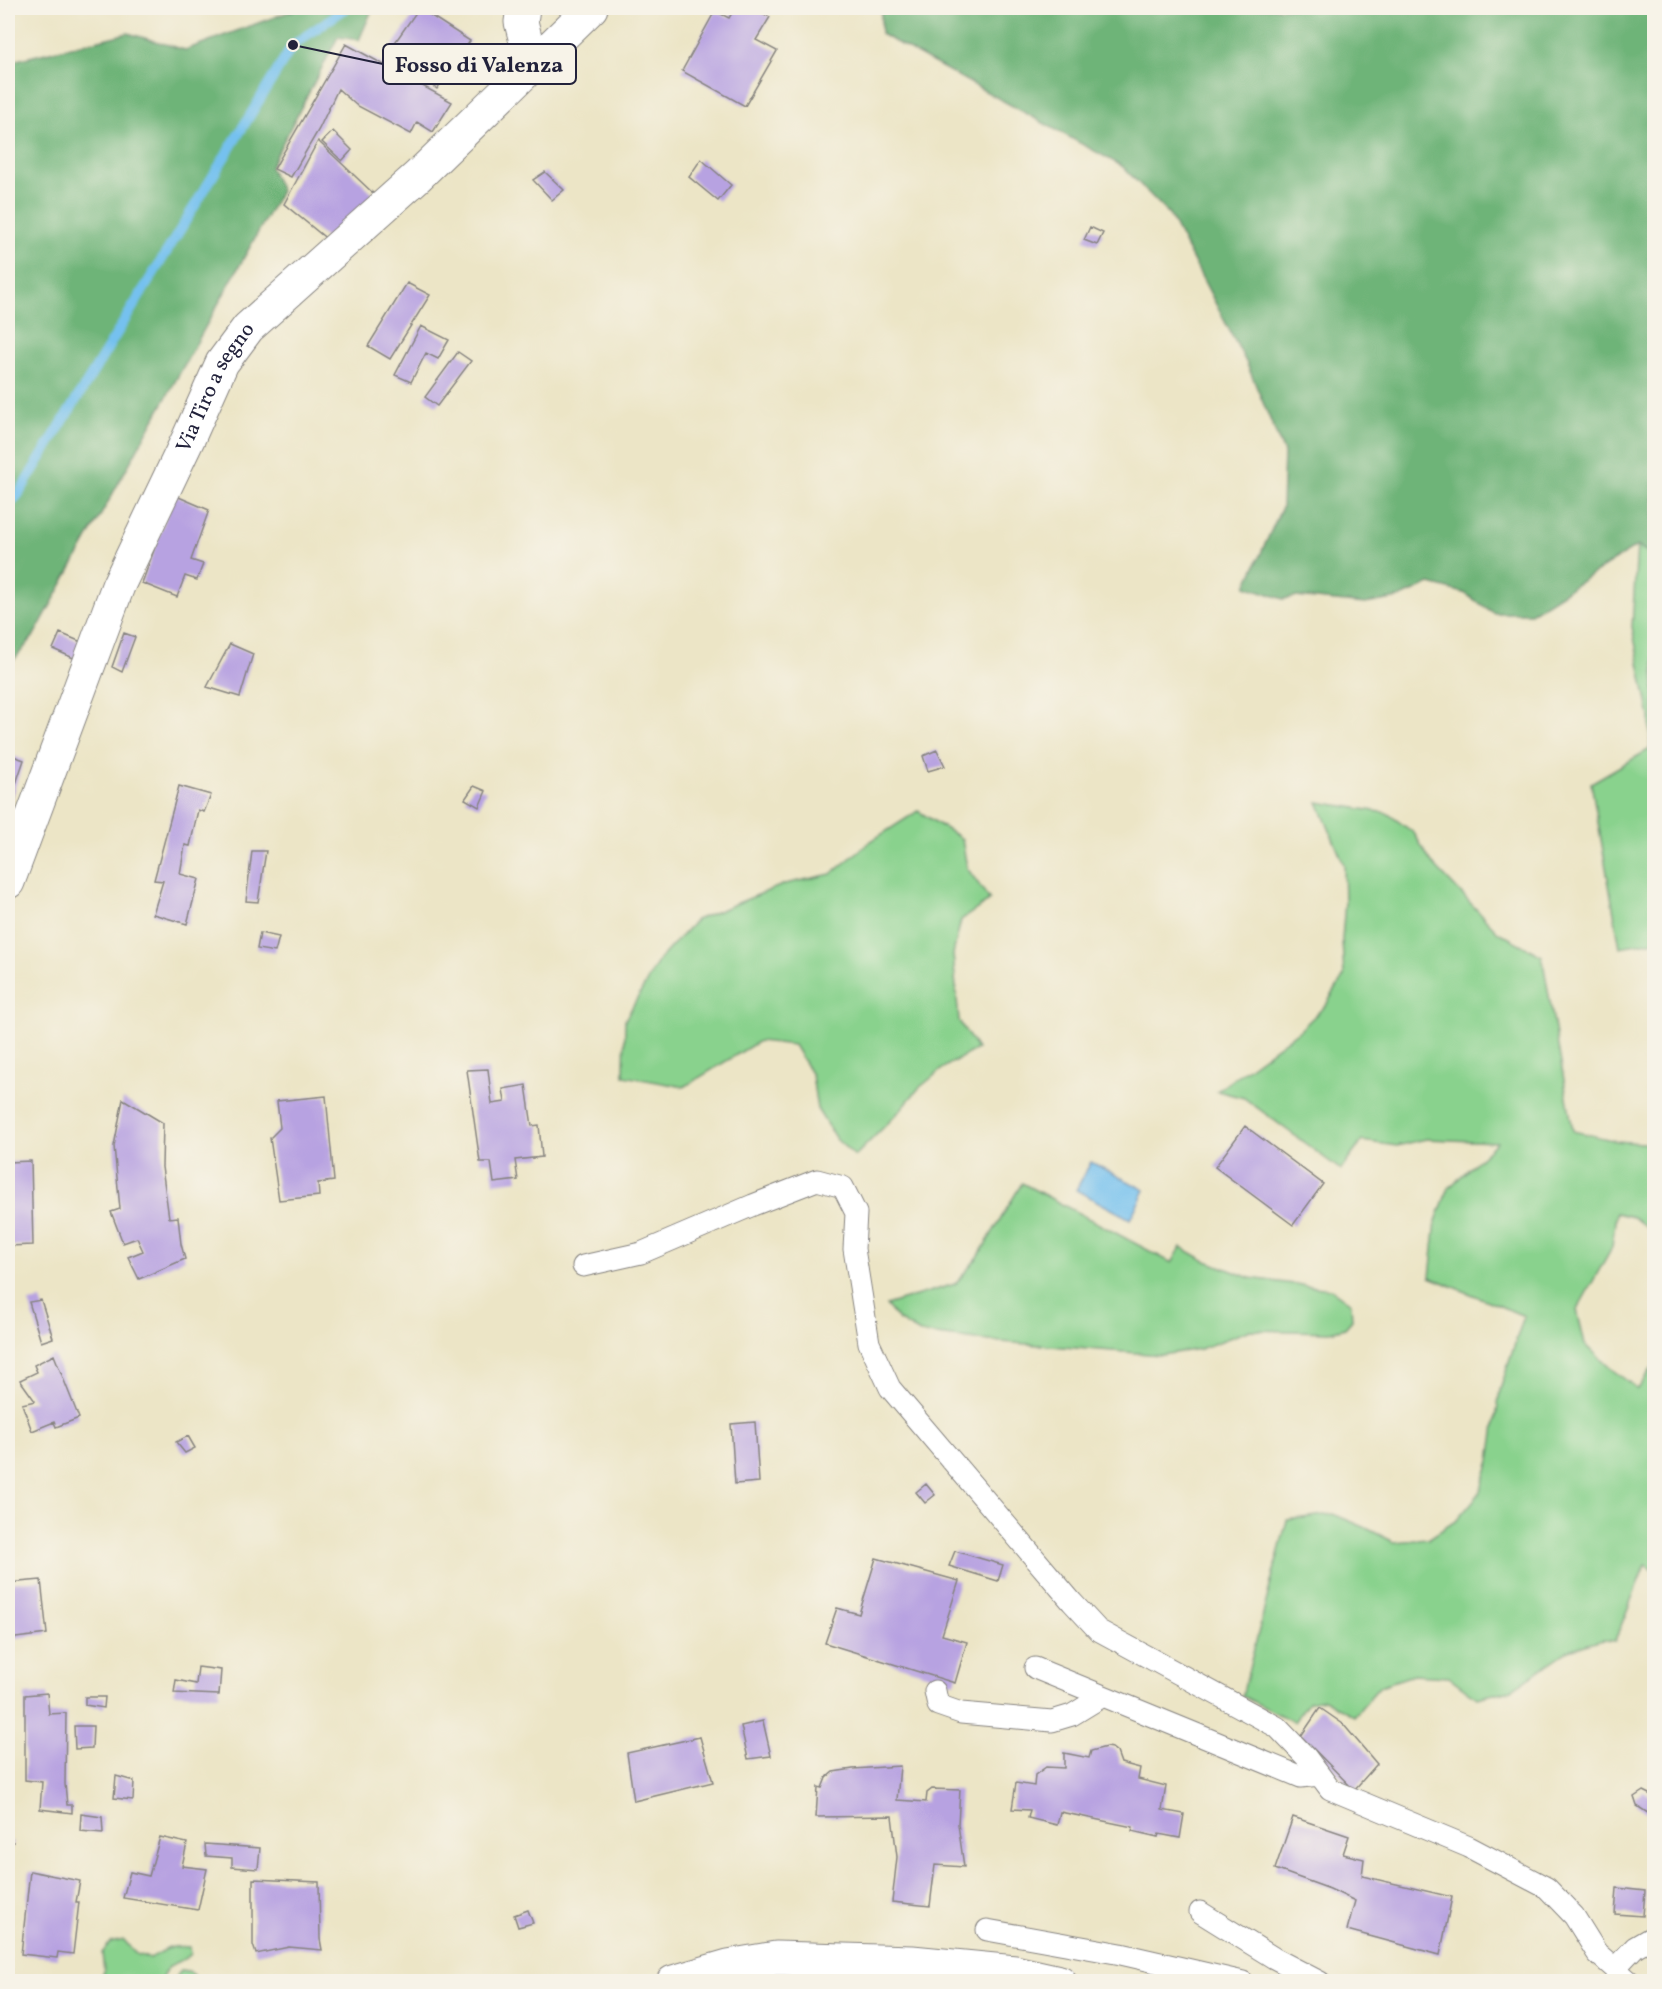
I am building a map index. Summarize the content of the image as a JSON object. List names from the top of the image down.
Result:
{
  "streets": {
    "street": ["Via Tiro a segno"]
  },
  "places": ["Fosso di Valenza"]
}
